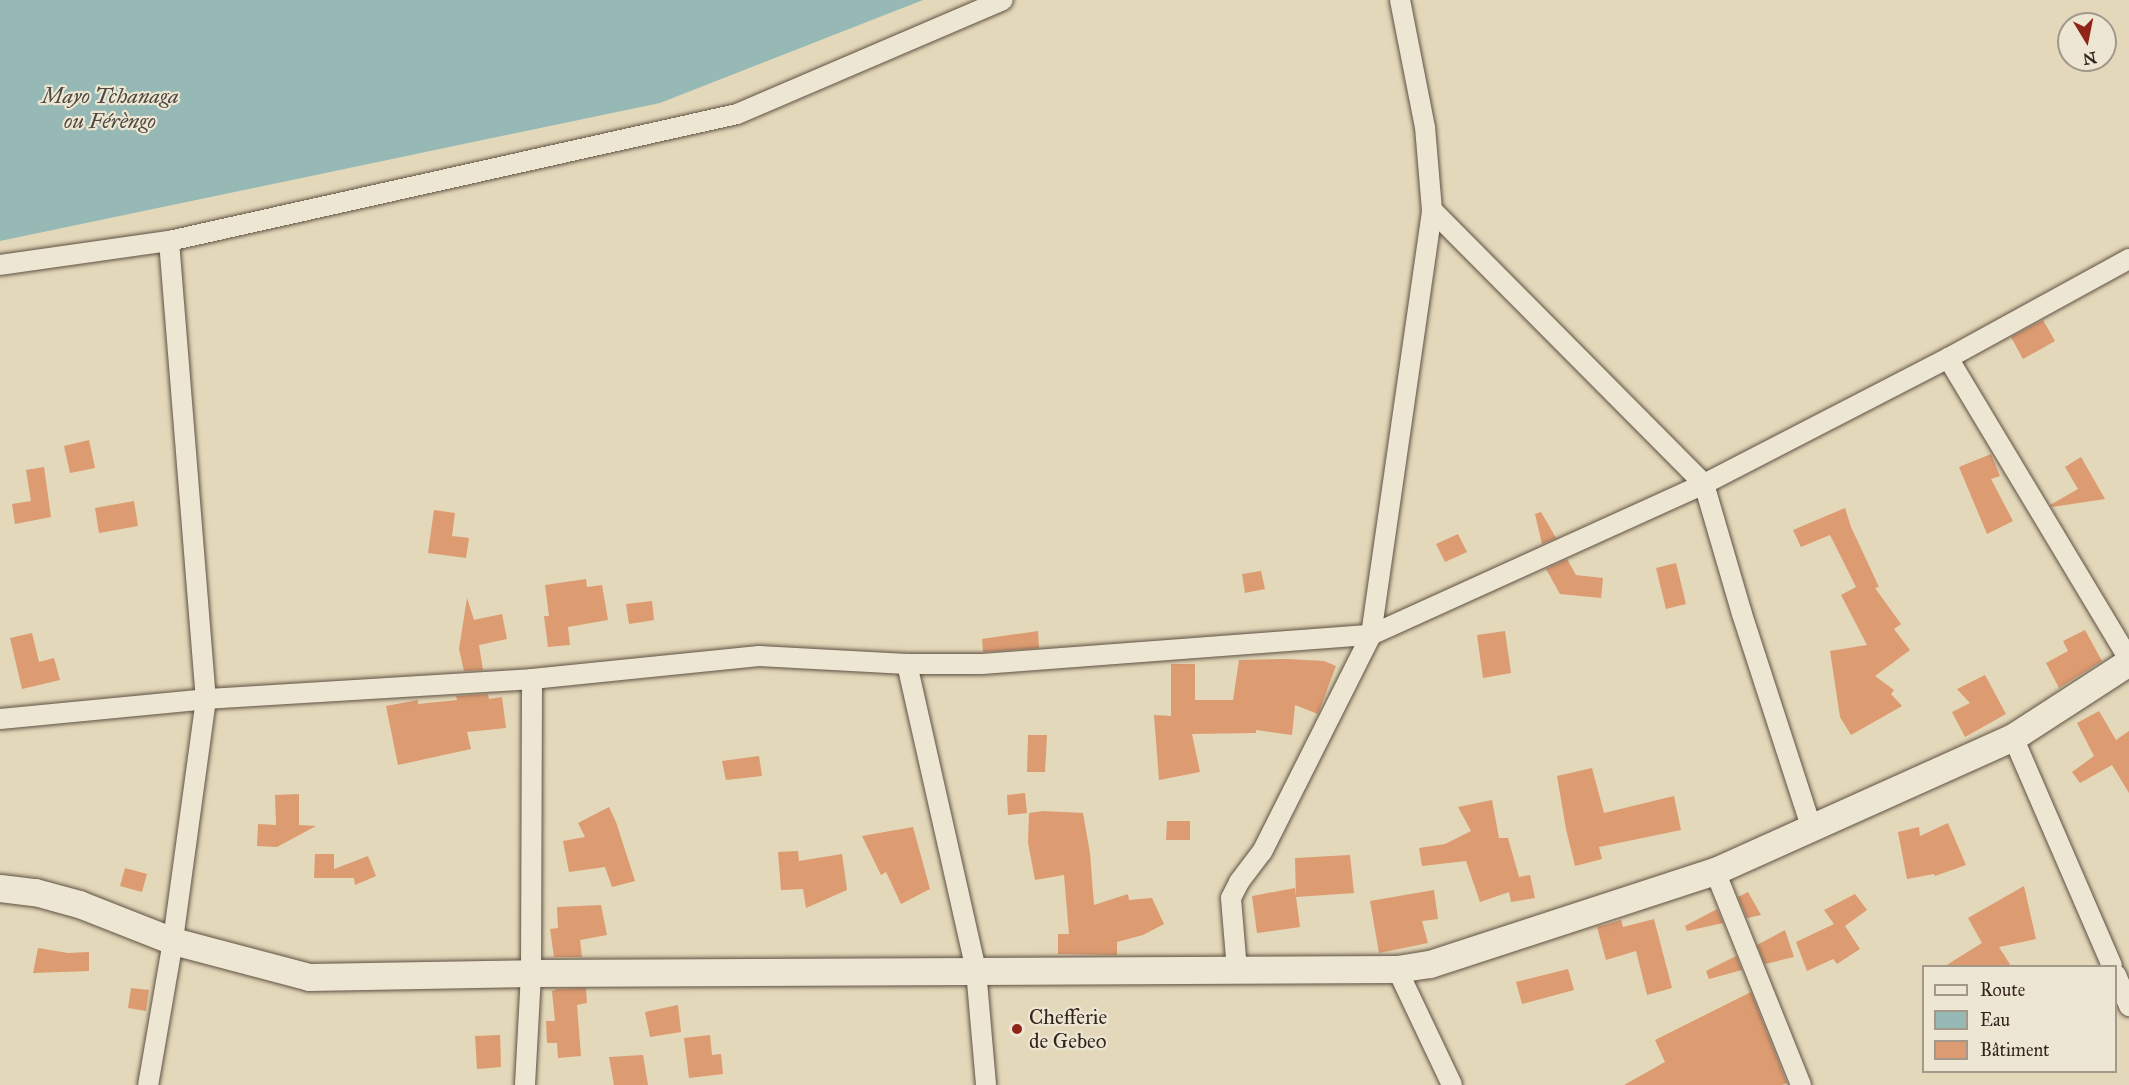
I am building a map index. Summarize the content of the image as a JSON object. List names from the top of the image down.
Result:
{
  "water": ["Mayo Tchanaga ou Férèngo"],
  "places": ["Chefferie de Gebeo"],
  "legend": ["Route", "Eau", "Bâtiment"],
  "north": "bottom"
}
